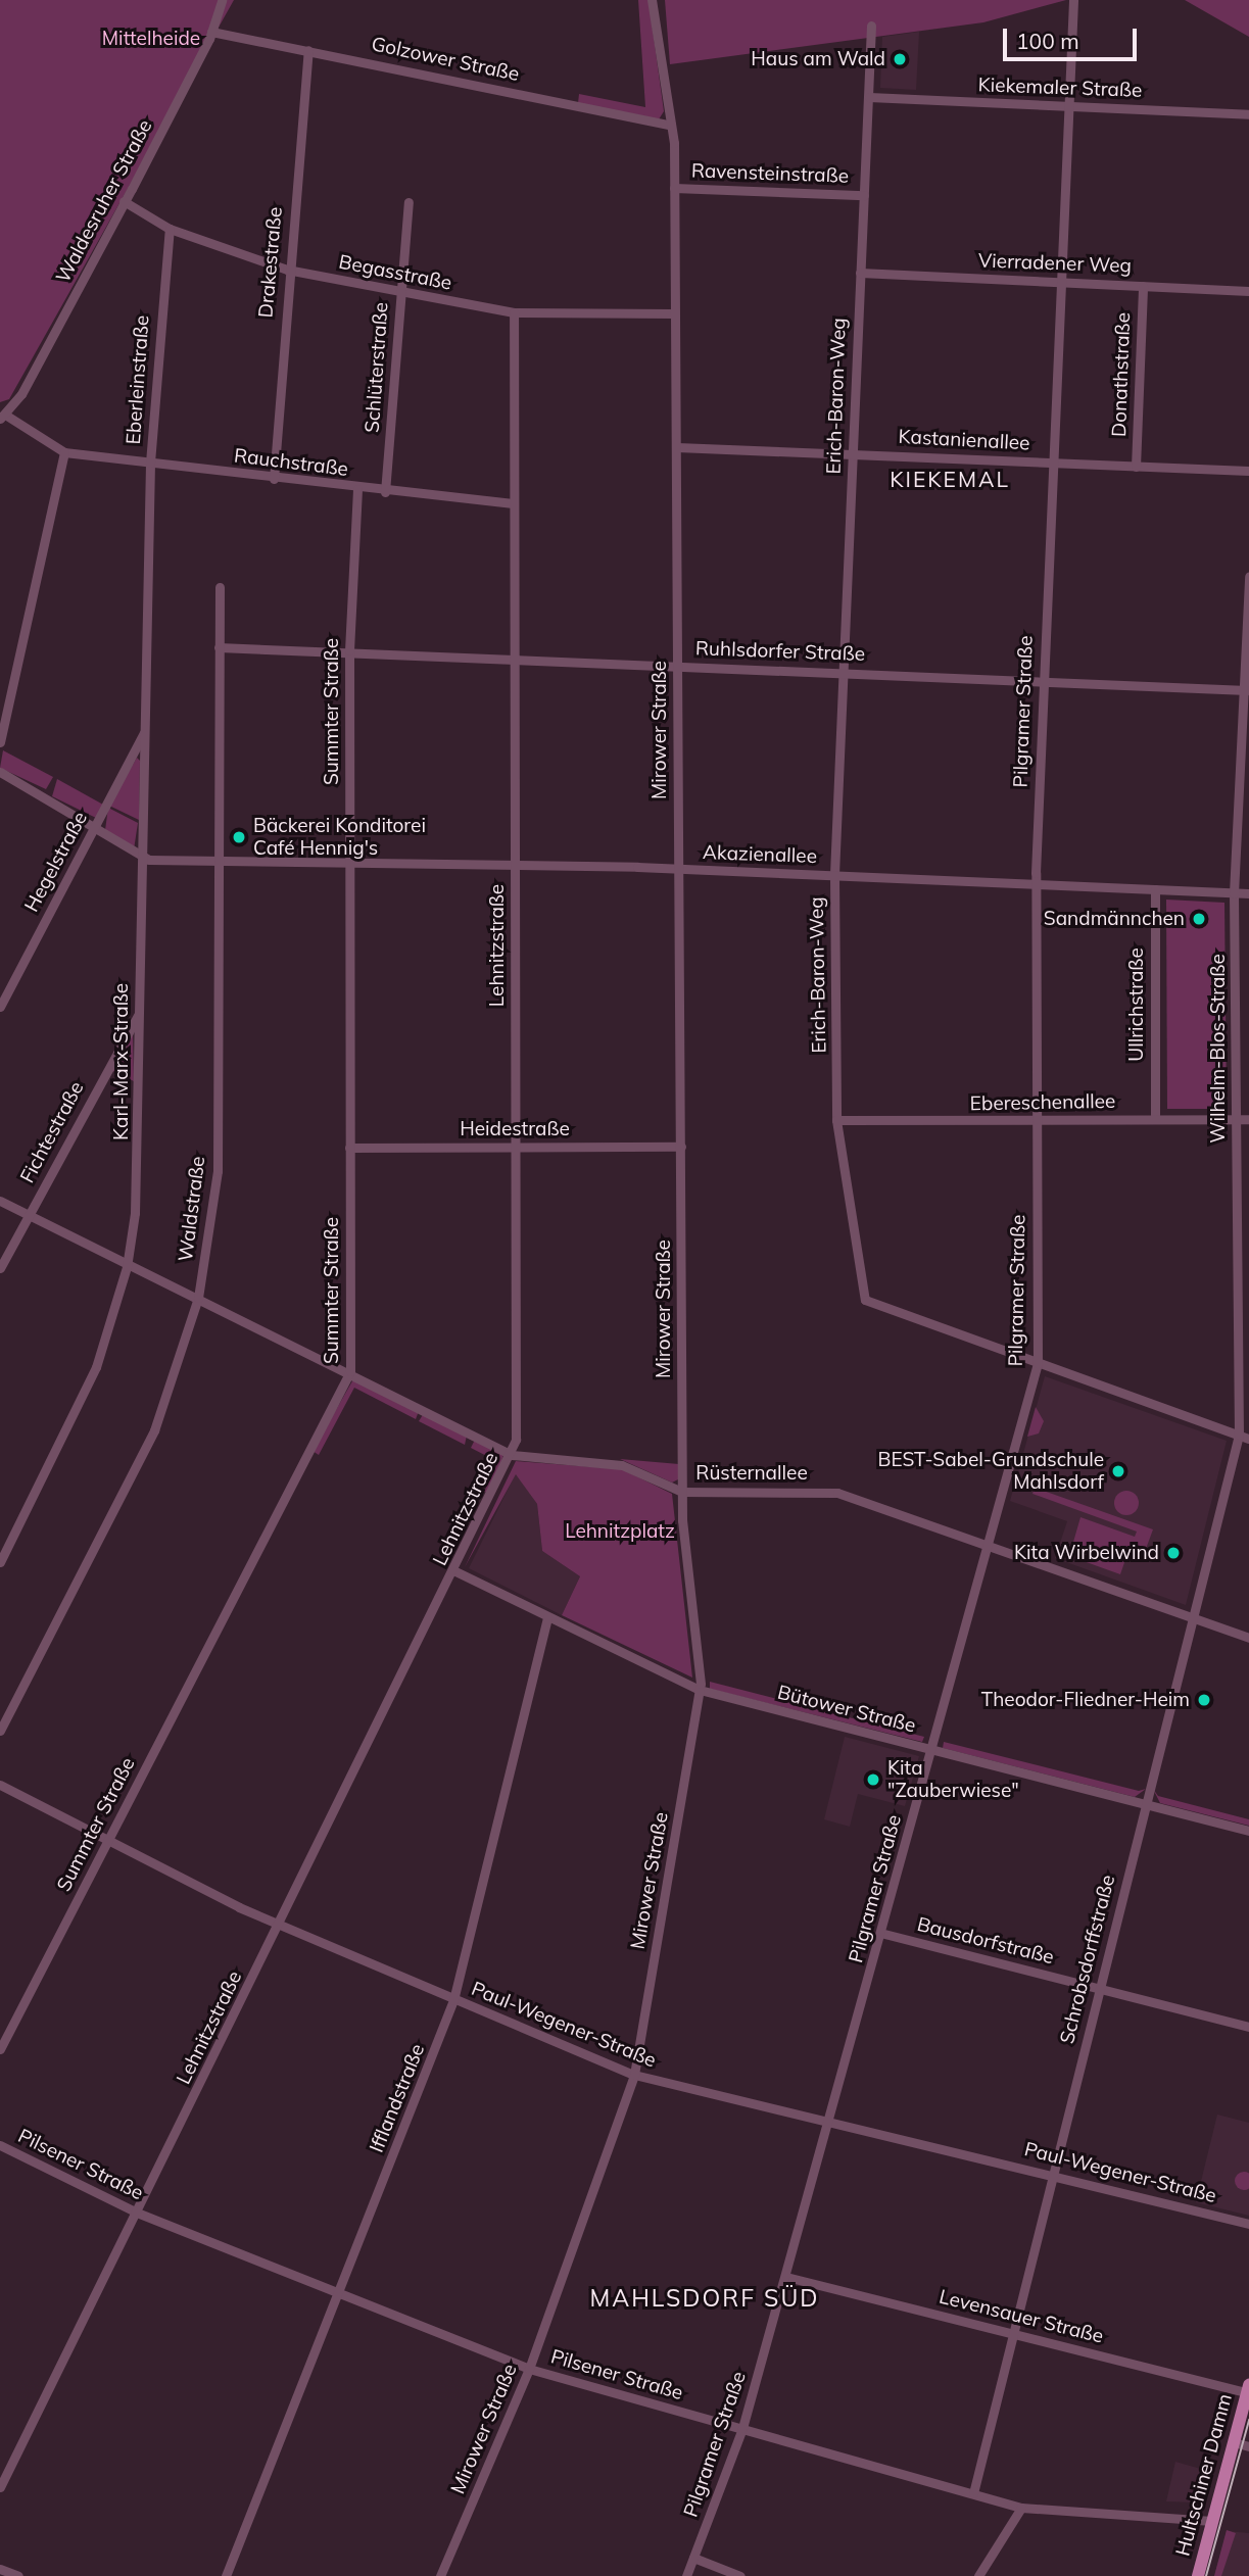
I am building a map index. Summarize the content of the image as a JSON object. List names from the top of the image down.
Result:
{
  "streets": {
    "main road": ["Hultschiner Damm"],
    "street": [
      "Golzower Straße",
      "Kiekemaler Straße",
      "Ravensteinstraße",
      "Waldesruher Straße",
      "Drakestraße",
      "Vierradener Weg",
      "Begasstraße",
      "Schlüterstraße",
      "Donathstraße",
      "Eberleinstraße",
      "Erich-Baron-Weg",
      "Kastanienallee",
      "Rauchstraße",
      "Ruhlsdorfer Straße",
      "Summter Straße",
      "Pilgramer Straße",
      "Mirower Straße",
      "Akazienallee",
      "Hegelstraße",
      "Lehnitzstraße",
      "Ullrichstraße",
      "Wilhelm-Blos-Straße",
      "Karl-Marx-Straße",
      "Ebereschenallee",
      "Heidestraße",
      "Fichtestraße",
      "Waldstraße",
      "Rüsternallee",
      "Bütower Straße",
      "Bausdorfstraße",
      "Schrobsdorffstraße",
      "Paul-Wegener-Straße",
      "Ifflandstraße",
      "Pilsener Straße",
      "Levensauer Straße"
    ]
  },
  "crossings": [
    ["Golzower Straße", "Waldesruher Straße"],
    ["Golzower Straße", "Drakestraße"],
    ["Golzower Straße", "Mirower Straße"],
    ["Kiekemaler Straße", "Erich-Baron-Weg"],
    ["Kiekemaler Straße", "Pilgramer Straße"],
    ["Ravensteinstraße", "Erich-Baron-Weg"],
    ["Ravensteinstraße", "Mirower Straße"],
    ["Waldesruher Straße", "Begasstraße"],
    ["Waldesruher Straße", "Rauchstraße"],
    ["Drakestraße", "Begasstraße"],
    ["Drakestraße", "Rauchstraße"],
    ["Vierradener Weg", "Donathstraße"],
    ["Vierradener Weg", "Erich-Baron-Weg"],
    ["Vierradener Weg", "Pilgramer Straße"],
    ["Begasstraße", "Schlüterstraße"],
    ["Begasstraße", "Eberleinstraße"],
    ["Begasstraße", "Mirower Straße"],
    ["Begasstraße", "Lehnitzstraße"],
    ["Schlüterstraße", "Rauchstraße"],
    ["Donathstraße", "Kastanienallee"],
    ["Eberleinstraße", "Rauchstraße"],
    ["Eberleinstraße", "Karl-Marx-Straße"],
    ["Erich-Baron-Weg", "Kastanienallee"],
    ["Erich-Baron-Weg", "Ruhlsdorfer Straße"],
    ["Erich-Baron-Weg", "Pilgramer Straße"],
    ["Erich-Baron-Weg", "Akazienallee"],
    ["Erich-Baron-Weg", "Wilhelm-Blos-Straße"],
    ["Erich-Baron-Weg", "Ebereschenallee"],
    ["Erich-Baron-Weg", "Schrobsdorffstraße"],
    ["Kastanienallee", "Pilgramer Straße"],
    ["Kastanienallee", "Mirower Straße"],
    ["Rauchstraße", "Summter Straße"],
    ["Rauchstraße", "Lehnitzstraße"],
    ["Ruhlsdorfer Straße", "Summter Straße"],
    ["Ruhlsdorfer Straße", "Pilgramer Straße"],
    ["Ruhlsdorfer Straße", "Mirower Straße"],
    ["Ruhlsdorfer Straße", "Lehnitzstraße"],
    ["Ruhlsdorfer Straße", "Wilhelm-Blos-Straße"],
    ["Ruhlsdorfer Straße", "Waldstraße"],
    ["Summter Straße", "Akazienallee"],
    ["Summter Straße", "Heidestraße"],
    ["Summter Straße", "Rüsternallee"],
    ["Summter Straße", "Paul-Wegener-Straße"],
    ["Pilgramer Straße", "Akazienallee"],
    ["Pilgramer Straße", "Ebereschenallee"],
    ["Pilgramer Straße", "Rüsternallee"],
    ["Pilgramer Straße", "Bütower Straße"],
    ["Pilgramer Straße", "Bausdorfstraße"],
    ["Pilgramer Straße", "Paul-Wegener-Straße"],
    ["Pilgramer Straße", "Pilsener Straße"],
    ["Pilgramer Straße", "Levensauer Straße"],
    ["Mirower Straße", "Akazienallee"],
    ["Mirower Straße", "Heidestraße"],
    ["Mirower Straße", "Rüsternallee"],
    ["Mirower Straße", "Bütower Straße"],
    ["Mirower Straße", "Paul-Wegener-Straße"],
    ["Mirower Straße", "Pilsener Straße"],
    ["Akazienallee", "Lehnitzstraße"],
    ["Akazienallee", "Ullrichstraße"],
    ["Akazienallee", "Wilhelm-Blos-Straße"],
    ["Akazienallee", "Karl-Marx-Straße"],
    ["Akazienallee", "Waldstraße"],
    ["Hegelstraße", "Karl-Marx-Straße"],
    ["Lehnitzstraße", "Heidestraße"],
    ["Lehnitzstraße", "Rüsternallee"],
    ["Lehnitzstraße", "Bütower Straße"],
    ["Lehnitzstraße", "Paul-Wegener-Straße"],
    ["Lehnitzstraße", "Pilsener Straße"],
    ["Ullrichstraße", "Ebereschenallee"],
    ["Wilhelm-Blos-Straße", "Ebereschenallee"],
    ["Wilhelm-Blos-Straße", "Schrobsdorffstraße"],
    ["Karl-Marx-Straße", "Fichtestraße"],
    ["Karl-Marx-Straße", "Rüsternallee"],
    ["Fichtestraße", "Rüsternallee"],
    ["Waldstraße", "Rüsternallee"],
    ["Rüsternallee", "Schrobsdorffstraße"],
    ["Bütower Straße", "Schrobsdorffstraße"],
    ["Bütower Straße", "Ifflandstraße"],
    ["Bausdorfstraße", "Schrobsdorffstraße"],
    ["Schrobsdorffstraße", "Paul-Wegener-Straße"],
    ["Schrobsdorffstraße", "Pilsener Straße"],
    ["Schrobsdorffstraße", "Levensauer Straße"],
    ["Paul-Wegener-Straße", "Ifflandstraße"],
    ["Ifflandstraße", "Pilsener Straße"],
    ["Pilsener Straße", "Hultschiner Damm"],
    ["Levensauer Straße", "Hultschiner Damm"]
  ],
  "districts": ["KIEKEMAL", "MAHLSDORF SÜD"],
  "parks": ["Mittelheide", "Lehnitzplatz"],
  "places": [
    "Haus am Wald",
    "Bäckerei Konditorei Café Hennig's",
    "Sandmännchen",
    "BEST-Sabel-Grundschule Mahlsdorf",
    "Kita Wirbelwind",
    "Theodor-Fliedner-Heim",
    "Kita \"Zauberwiese\""
  ],
  "scale_bar": "100 m"
}
